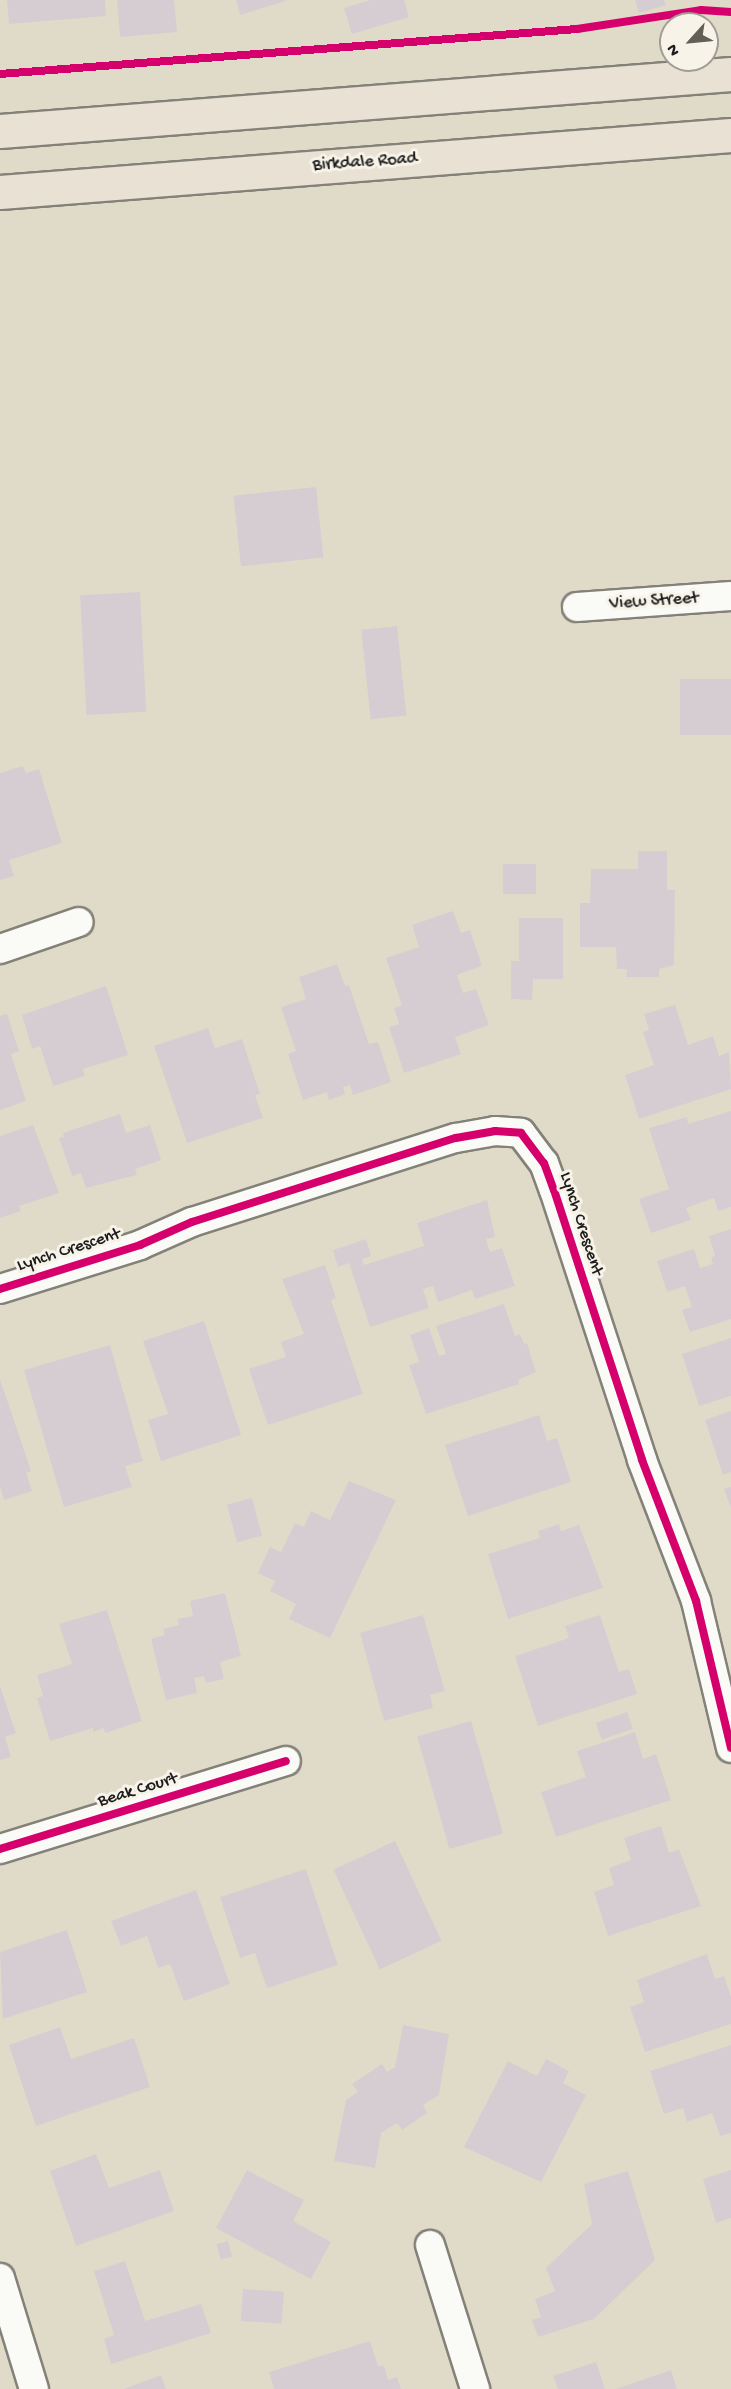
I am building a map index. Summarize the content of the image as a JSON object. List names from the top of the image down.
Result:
{
  "streets": {
    "main road": ["Birkdale Road"],
    "street": ["View Street", "Lynch Crescent", "Beak Court"]
  },
  "north": "bottom left"
}
